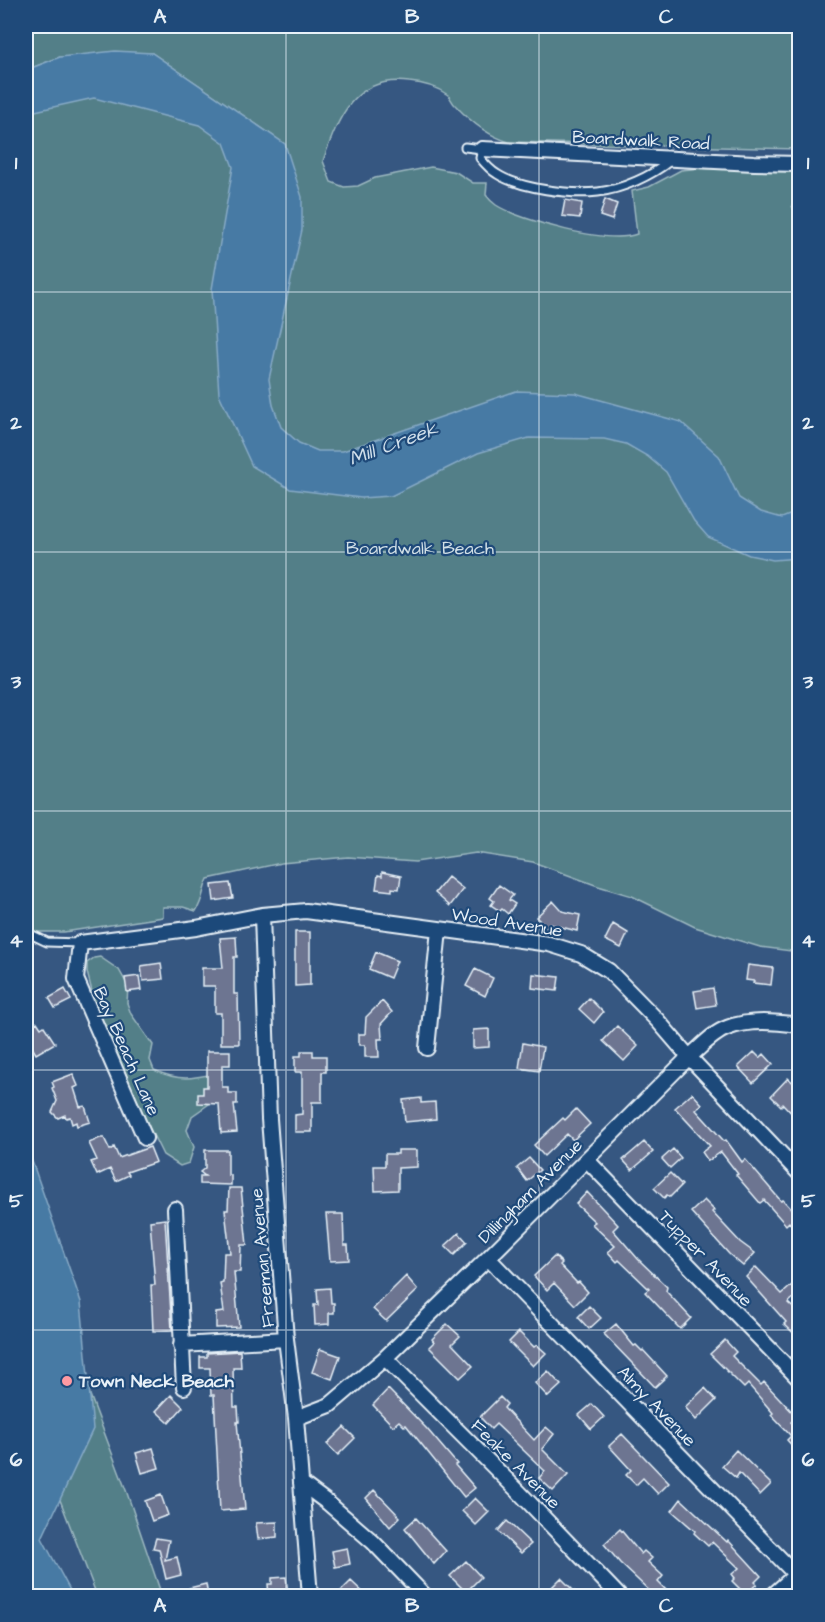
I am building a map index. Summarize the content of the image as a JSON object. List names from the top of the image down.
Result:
{
  "streets": {
    "street": [
      "Boardwalk Road",
      "Wood Avenue",
      "Bay Beach Lane",
      "Dillingham Avenue",
      "Freeman Avenue",
      "Tupper Avenue",
      "Almy Avenue",
      "Feake Avenue"
    ]
  },
  "crossings": [
    ["Wood Avenue", "Bay Beach Lane"],
    ["Wood Avenue", "Dillingham Avenue"],
    ["Wood Avenue", "Freeman Avenue"],
    ["Dillingham Avenue", "Freeman Avenue"],
    ["Dillingham Avenue", "Tupper Avenue"],
    ["Dillingham Avenue", "Almy Avenue"],
    ["Dillingham Avenue", "Feake Avenue"]
  ],
  "water": ["Mill Creek"],
  "parks": ["Boardwalk Beach"],
  "places": ["Town Neck Beach"],
  "grid": {
    "columns": ["A", "B", "C"],
    "rows": [
      "1",
      "2",
      "3",
      "4",
      "5",
      "6"
    ]
  }
}
